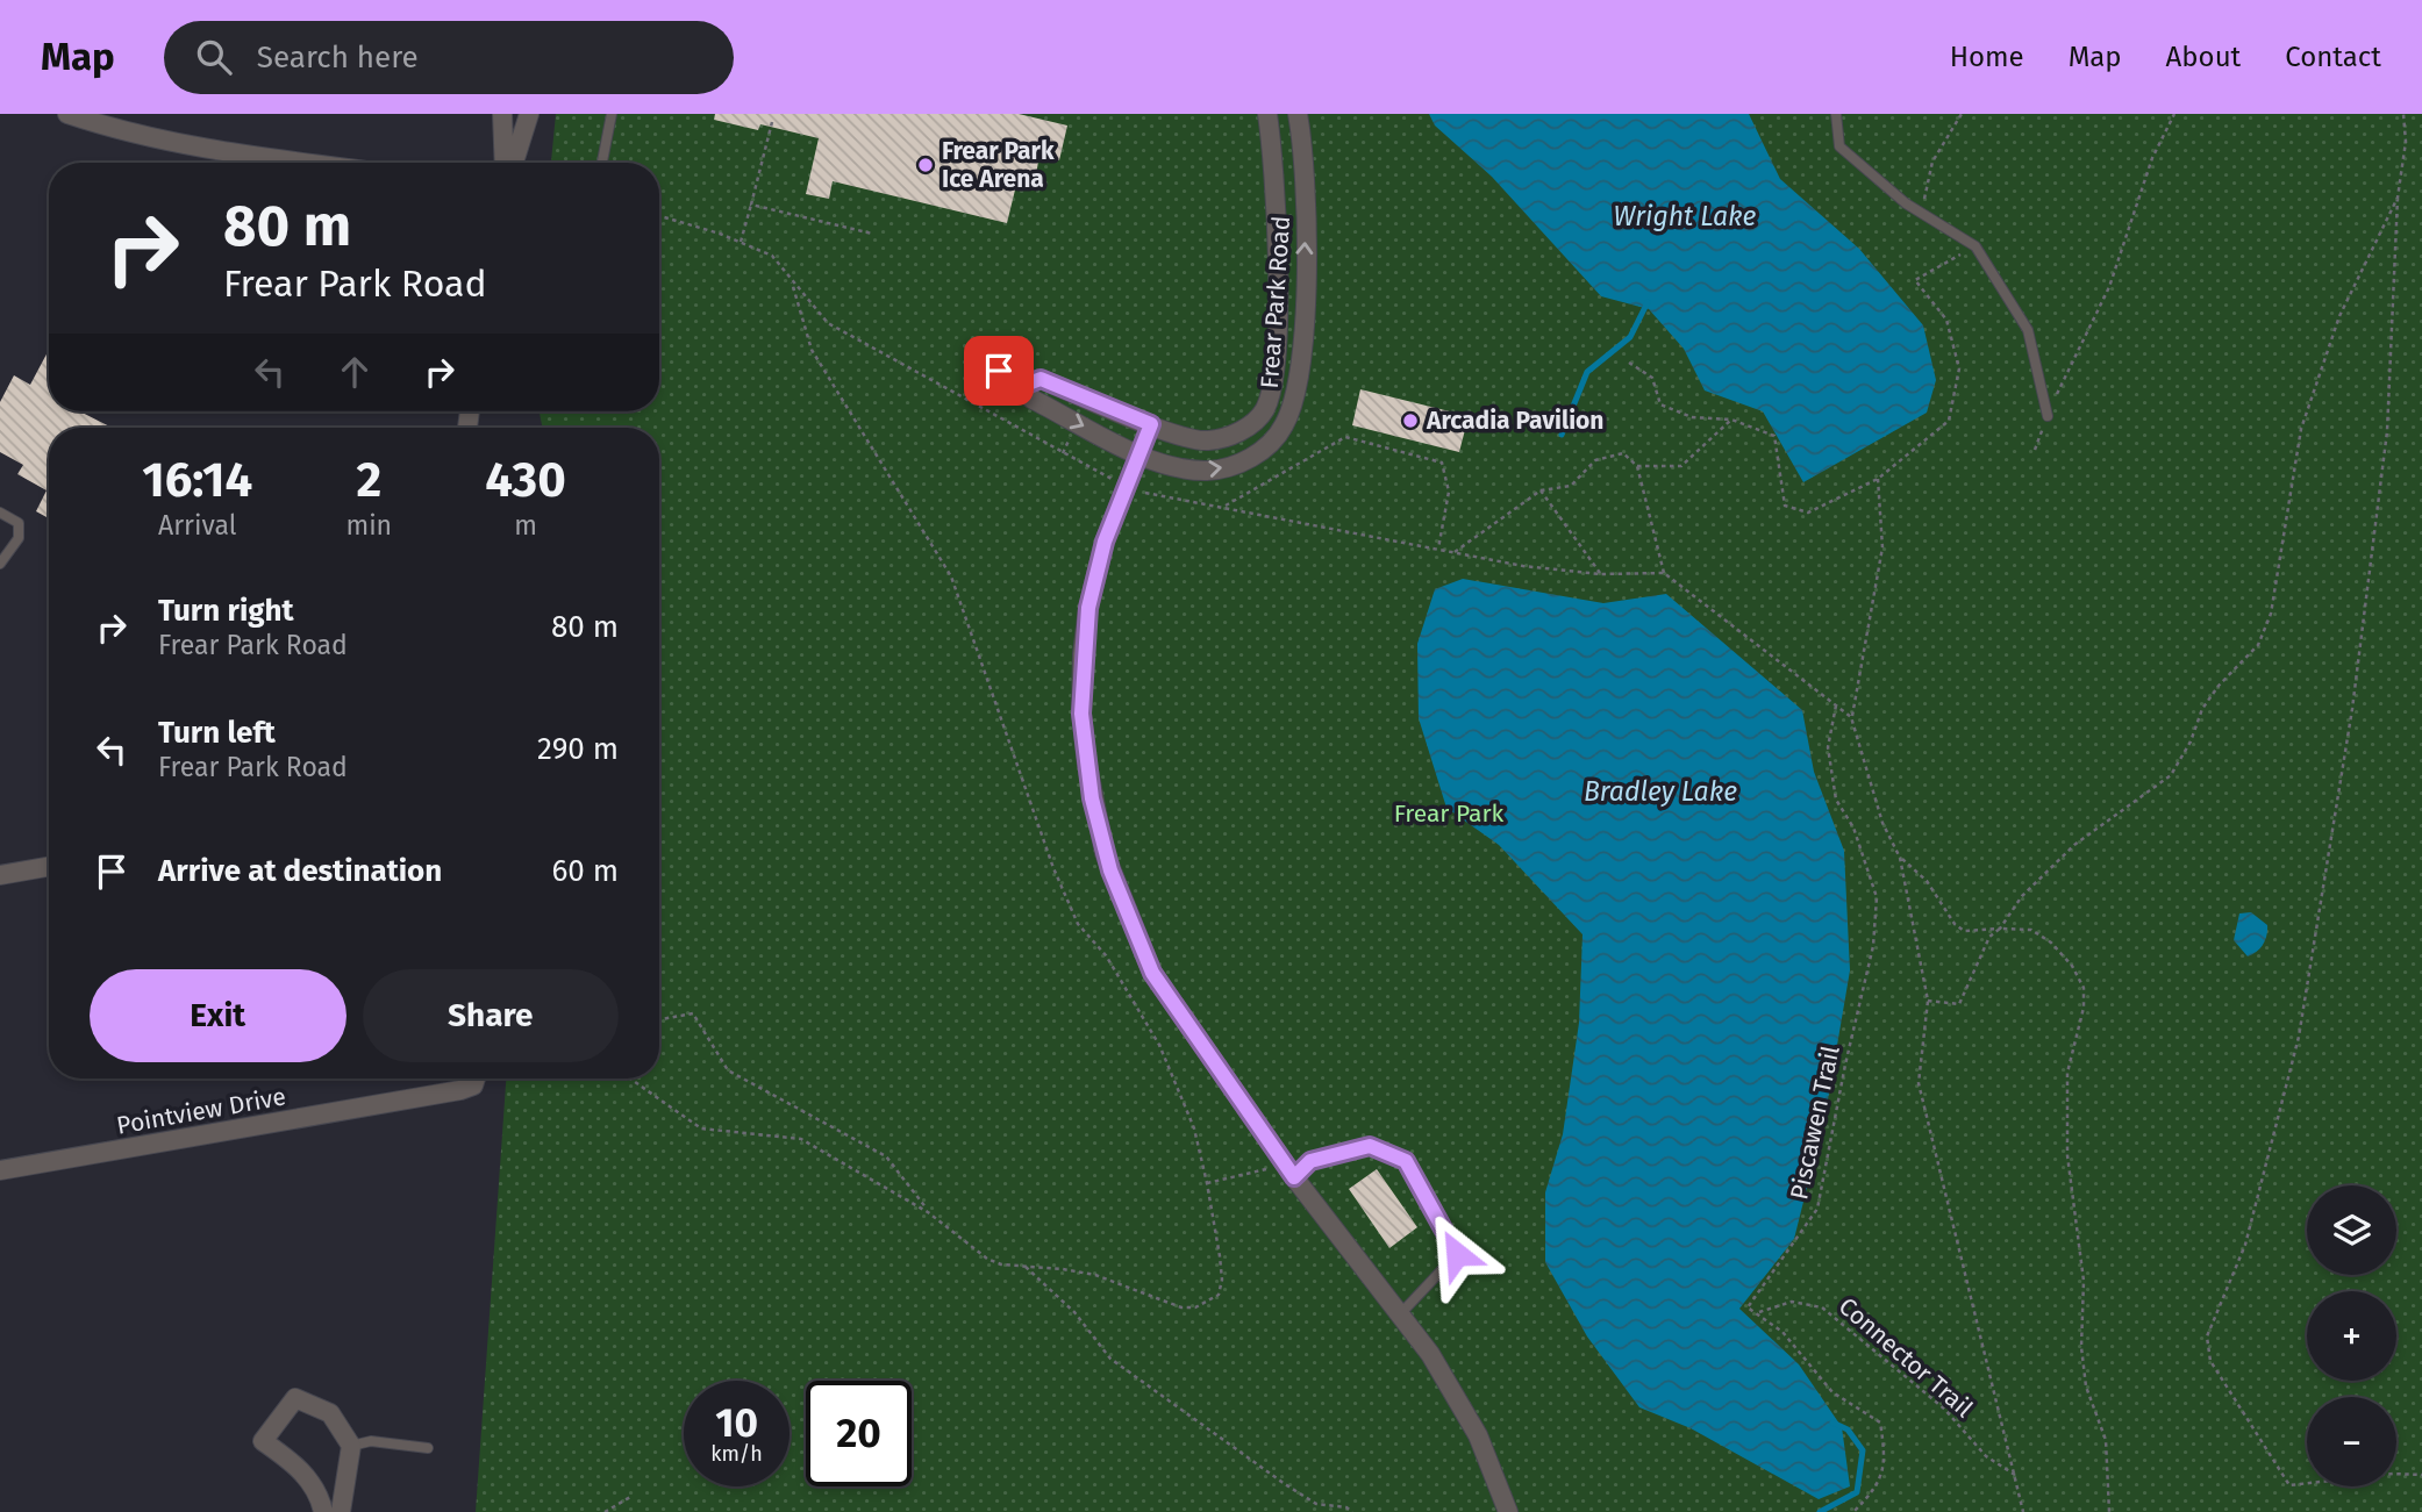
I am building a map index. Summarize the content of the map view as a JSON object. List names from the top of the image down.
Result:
{
  "streets": {
    "street": ["Frear Park Road", "Pointview Drive"],
    "path": ["Piscawen Trail", "Connector Trail"]
  },
  "crossings": [
    ["Piscawen Trail", "Connector Trail"]
  ],
  "water": ["Wright Lake", "Bradley Lake"],
  "parks": ["Frear Park"],
  "places": ["Frear Park Ice Arena", "Arcadia Pavilion"],
  "page": {
    "header": "Map",
    "search": "Search here",
    "nav": [
      "Home",
      "Map",
      "About",
      "Contact"
    ],
    "turn": ["80 m", "Frear Park Road"],
    "eta": [
      "16:14",
      "Arrival",
      "2",
      "min",
      "430",
      "m"
    ],
    "list": [
      {
        "name": "Turn right",
        "note": "Frear Park Road",
        "value": "80 m"
      },
      {
        "name": "Turn left",
        "note": "Frear Park Road",
        "value": "290 m"
      },
      {
        "name": "Arrive at destination",
        "value": "60 m"
      }
    ],
    "buttons": ["Exit", "Share"],
    "map_buttons": ["+", "−"],
    "speed": "10 km/h",
    "limit": "20"
  }
}
